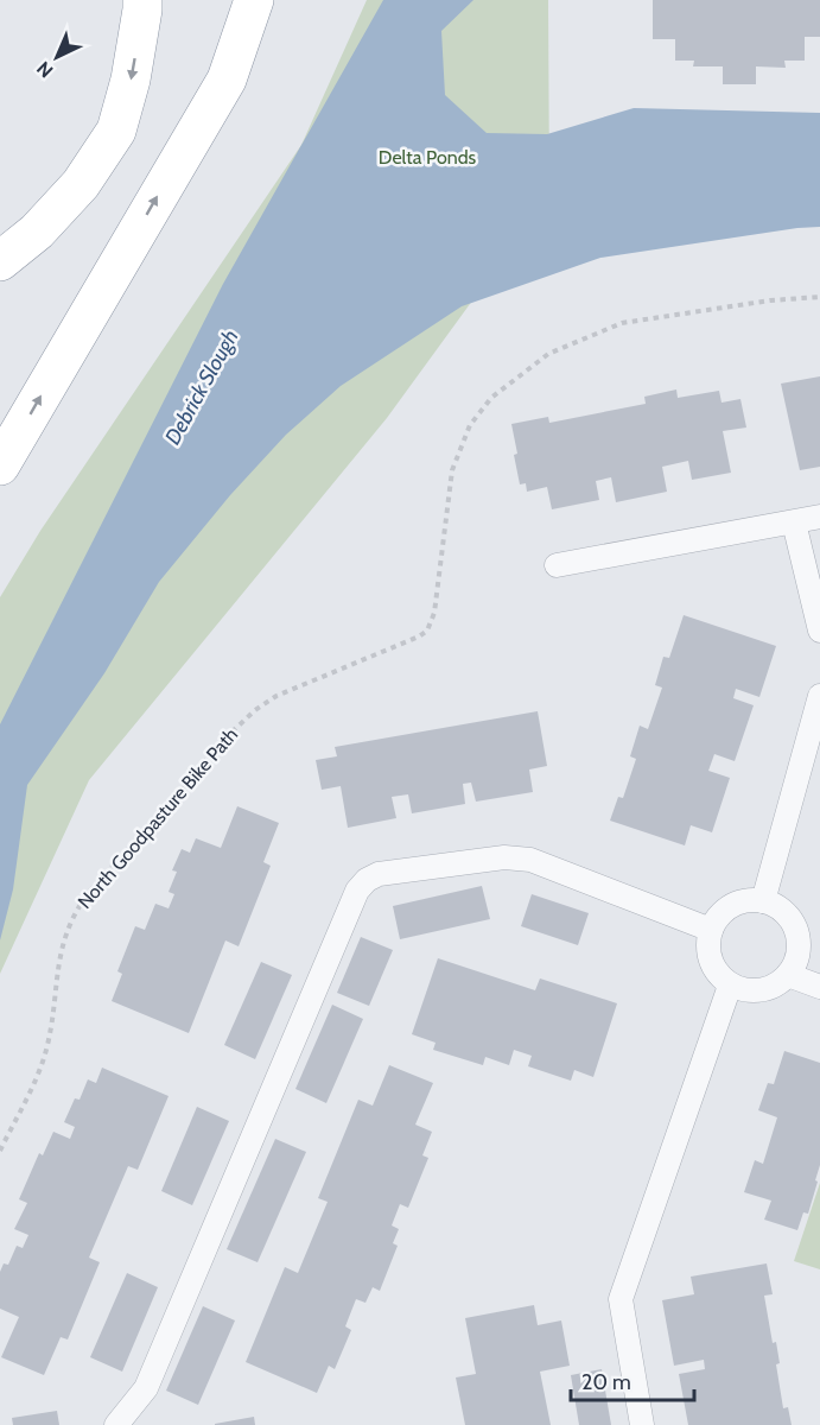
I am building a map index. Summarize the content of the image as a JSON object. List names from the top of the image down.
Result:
{
  "streets": {
    "path": ["North Goodpasture Bike Path"]
  },
  "water": ["Debrick Slough"],
  "parks": ["Delta Ponds"],
  "scale_bar": "20 m",
  "north": "bottom left"
}
